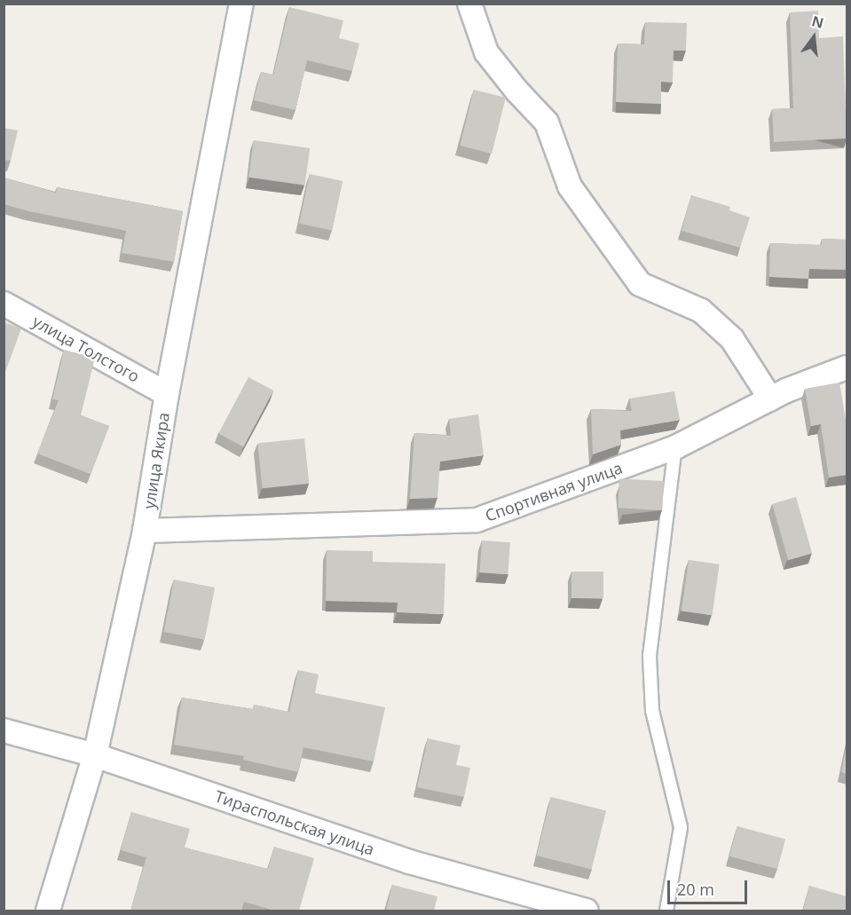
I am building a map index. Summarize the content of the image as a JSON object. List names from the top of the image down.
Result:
{
  "streets": {
    "street": [
      "улица Толстого",
      "улица Якира",
      "Спортивная улица",
      "Тираспольская улица"
    ]
  },
  "crossings": [
    ["улица Толстого", "улица Якира"],
    ["улица Якира", "Спортивная улица"],
    ["улица Якира", "Тираспольская улица"]
  ],
  "scale_bar": "20 m",
  "north": "top"
}
